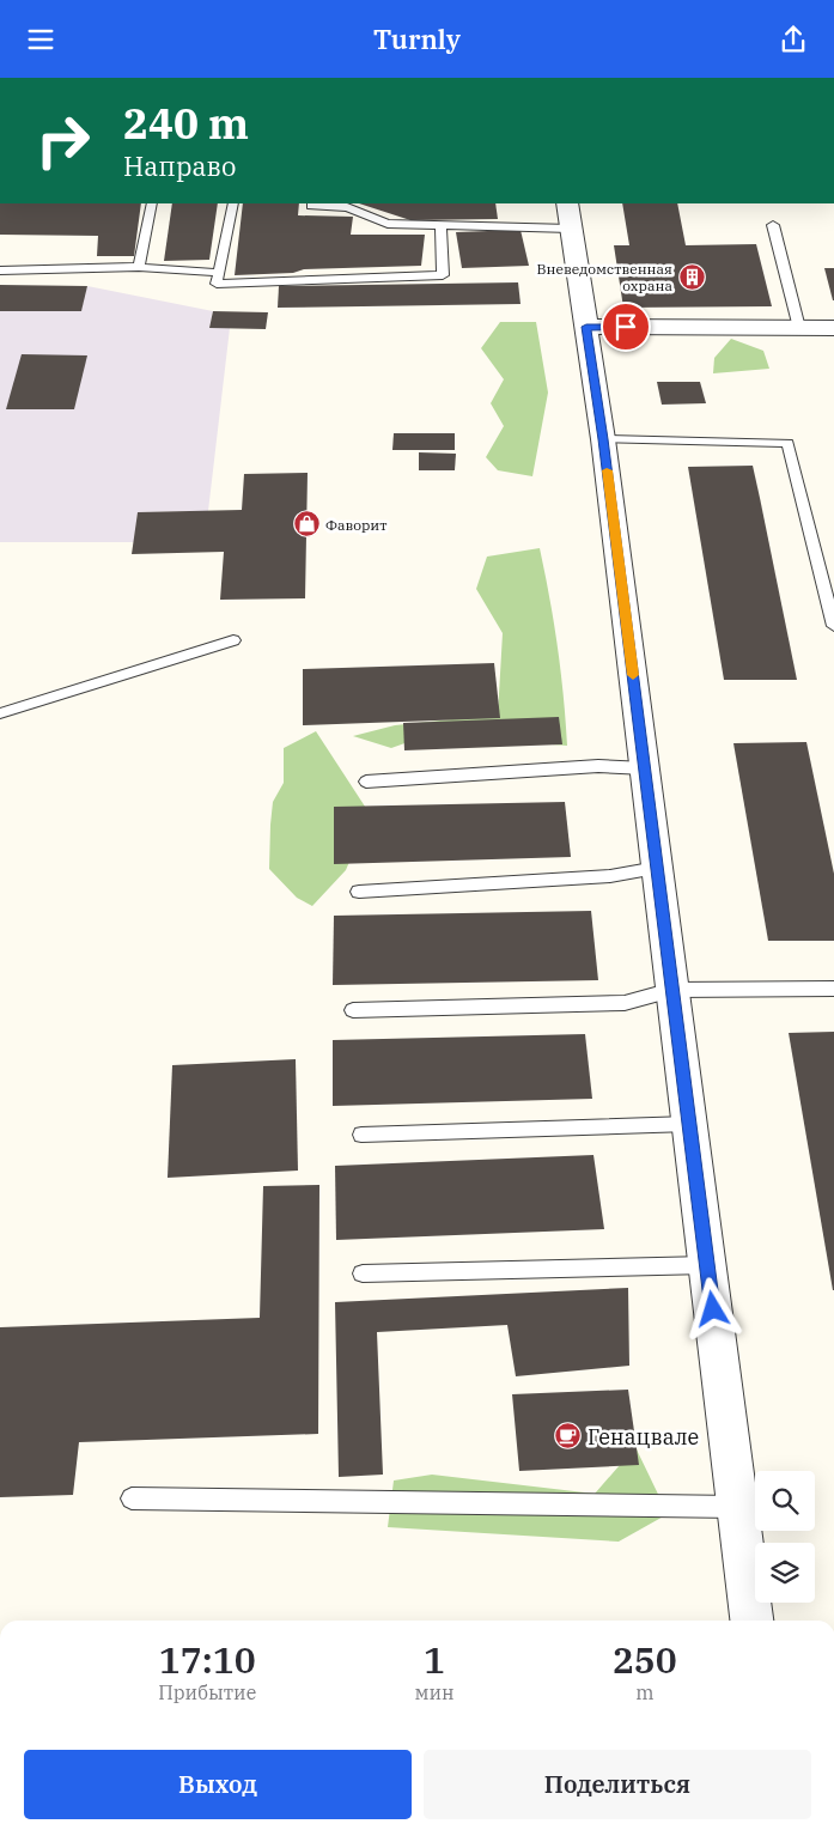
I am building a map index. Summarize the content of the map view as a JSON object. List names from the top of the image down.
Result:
{
  "places": {
    "building": ["Вневедомственная охрана"],
    "shop": ["Фаворит"],
    "cafe": ["Генацвале"]
  },
  "page": {
    "header": "Turnly",
    "turn": ["240 m", "Направо"],
    "eta": [
      "17:10",
      "Прибытие",
      "1",
      "мин",
      "250",
      "m"
    ],
    "buttons": ["Выход", "Поделиться"]
  }
}
